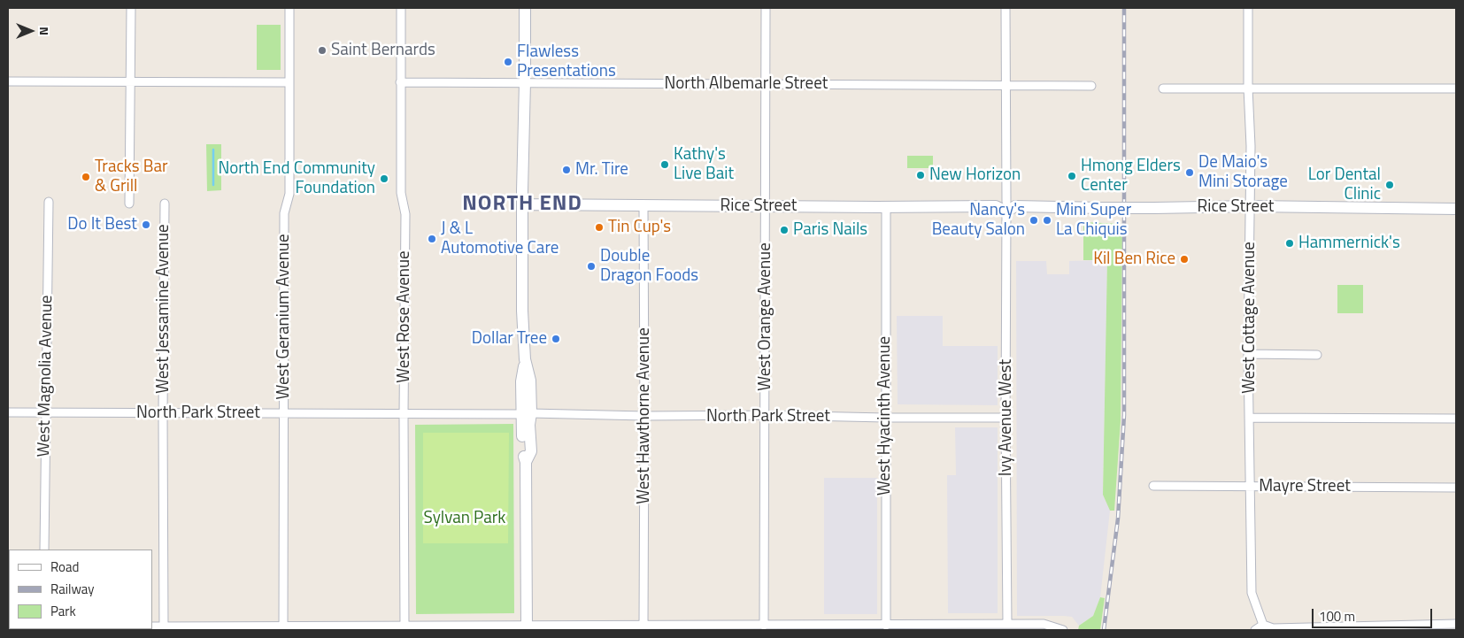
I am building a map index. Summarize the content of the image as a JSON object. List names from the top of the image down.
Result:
{
  "streets": {
    "main road": ["Rice Street"],
    "street": [
      "North Albemarle Street",
      "West Jessamine Avenue",
      "West Geranium Avenue",
      "West Rose Avenue",
      "West Orange Avenue",
      "West Cottage Avenue",
      "West Magnolia Avenue",
      "North Park Street",
      "West Hawthorne Avenue",
      "West Hyacinth Avenue",
      "Ivy Avenue West",
      "Mayre Street"
    ]
  },
  "crossings": [
    ["North Albemarle Street", "West Rose Avenue"],
    ["North Albemarle Street", "West Orange Avenue"],
    ["North Albemarle Street", "Ivy Avenue West"],
    ["Rice Street", "West Orange Avenue"],
    ["Rice Street", "West Cottage Avenue"],
    ["Rice Street", "West Hawthorne Avenue"],
    ["Rice Street", "West Hyacinth Avenue"],
    ["Rice Street", "Ivy Avenue West"],
    ["West Jessamine Avenue", "North Park Street"],
    ["West Geranium Avenue", "North Park Street"],
    ["West Rose Avenue", "North Park Street"],
    ["West Orange Avenue", "North Park Street"],
    ["West Cottage Avenue", "Mayre Street"],
    ["West Magnolia Avenue", "North Park Street"],
    ["North Park Street", "West Hawthorne Avenue"],
    ["North Park Street", "West Hyacinth Avenue"],
    ["North Park Street", "Ivy Avenue West"]
  ],
  "districts": ["NORTH END"],
  "parks": ["Sylvan Park"],
  "places": [
    "Saint Bernards",
    "Flawless Presentations",
    "Kathy's Live Bait",
    "Mr. Tire",
    "De Maio's Mini Storage",
    "New Horizon",
    "Hmong Elders Center",
    "Tracks Bar & Grill",
    "North End Community Foundation",
    "Lor Dental Clinic",
    "Nancy's Beauty Salon",
    "Mini Super La Chiquis",
    "Do It Best",
    "Tin Cup's",
    "Paris Nails",
    "J & L Automotive Care",
    "Hammernick's",
    "Kil Ben Rice",
    "Double Dragon Foods",
    "Dollar Tree"
  ],
  "legend": ["Road", "Railway", "Park"],
  "scale_bar": "100 m",
  "north": "right"
}
